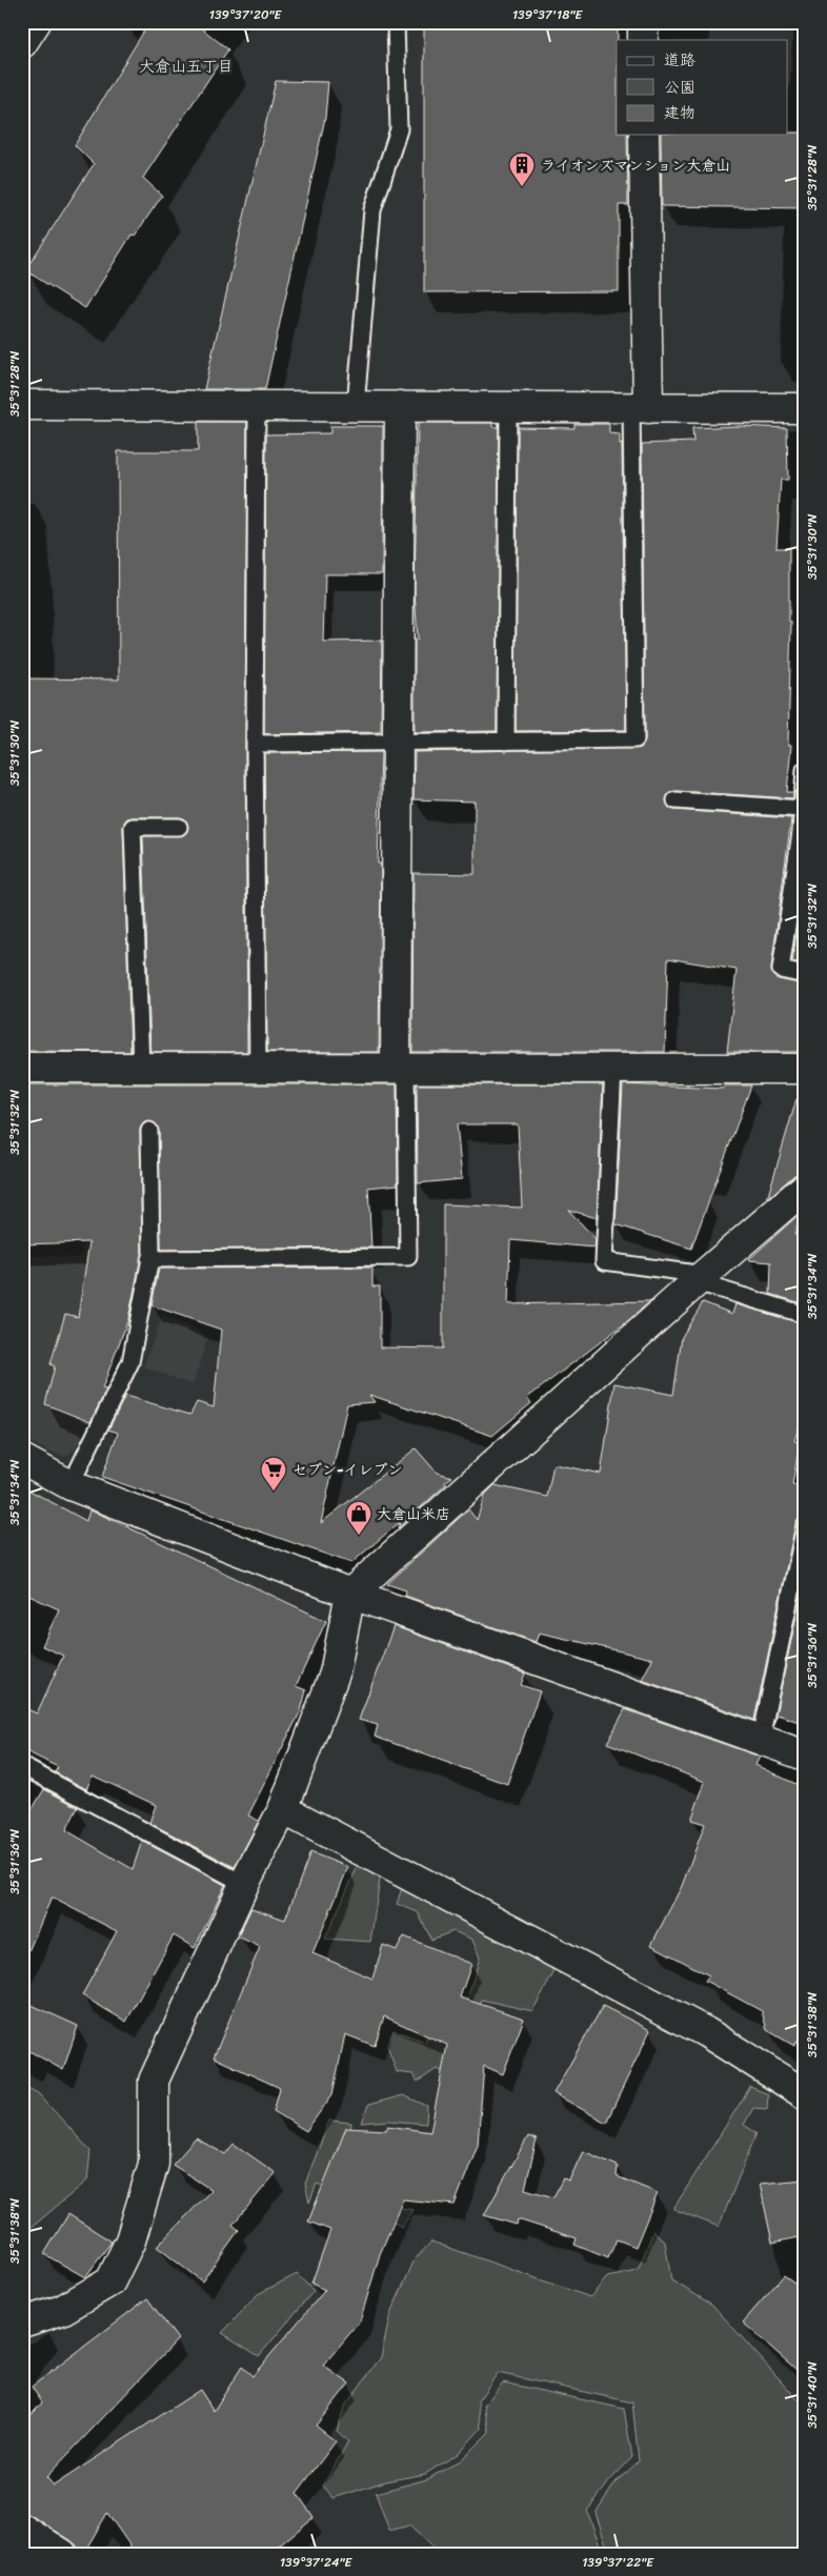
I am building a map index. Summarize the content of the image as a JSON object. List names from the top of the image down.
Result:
{
  "districts": ["大倉山五丁目"],
  "places": {
    "building": ["ライオンズマンション大倉山"],
    "supermarket": ["セブン-イレブン"],
    "shop": ["大倉山米店"]
  },
  "legend": ["道路", "公園", "建物"],
  "coordinates": [
    "139°37'20\"E",
    "139°37'18\"E",
    "35°31'28\"N",
    "35°31'30\"N",
    "35°31'32\"N",
    "35°31'34\"N",
    "35°31'36\"N",
    "35°31'38\"N",
    "35°31'40\"N",
    "139°37'24\"E",
    "139°37'22\"E"
  ]
}
